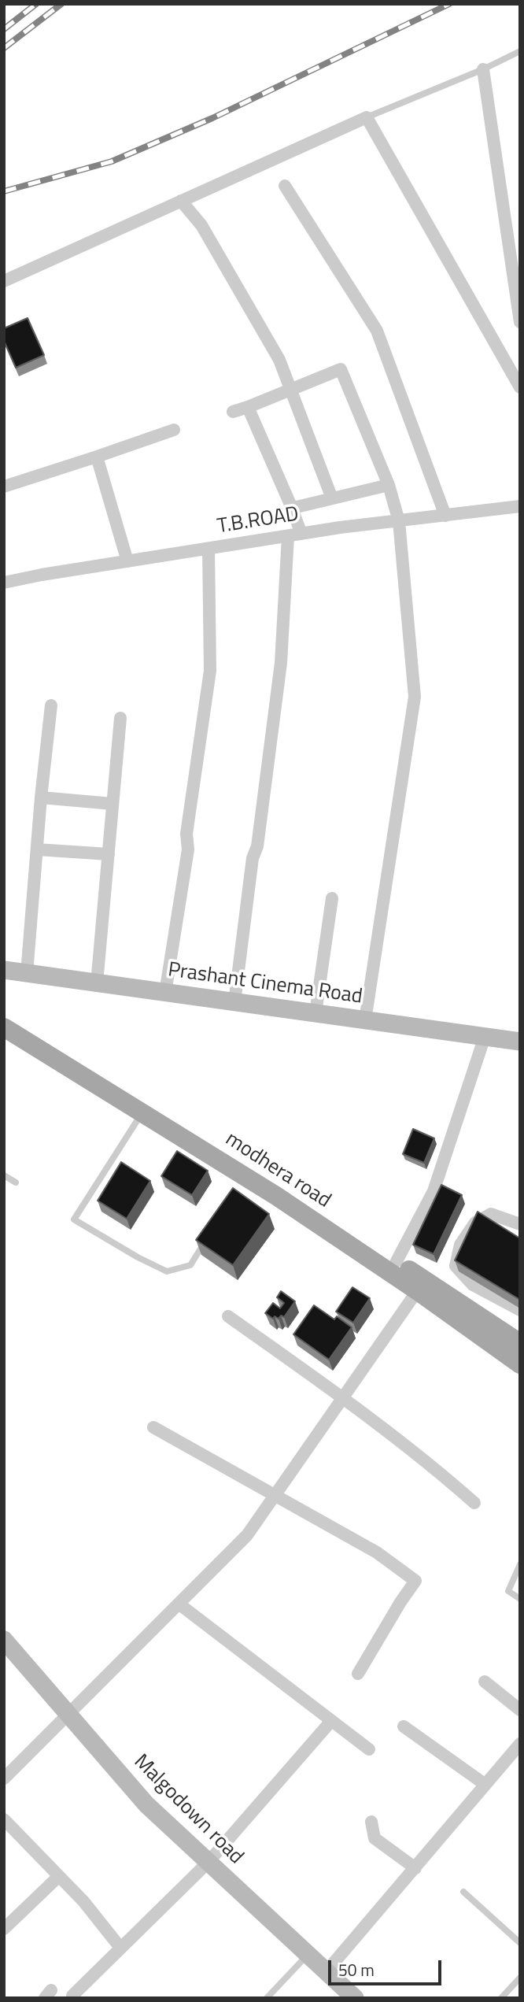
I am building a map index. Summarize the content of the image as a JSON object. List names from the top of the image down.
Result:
{
  "streets": {
    "main road": ["modhera road"],
    "street": ["T.B.ROAD", "Prashant Cinema Road", "Malgodown road"]
  },
  "scale_bar": "50 m"
}
